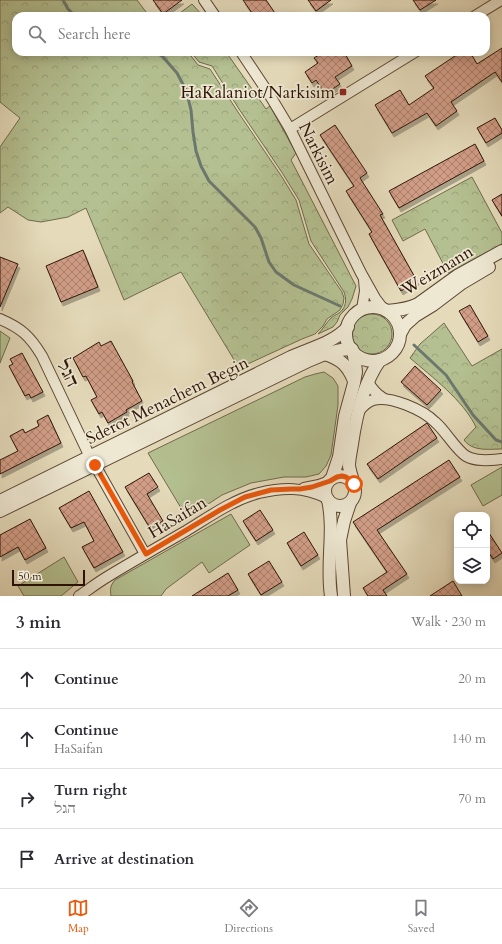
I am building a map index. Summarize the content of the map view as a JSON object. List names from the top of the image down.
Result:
{
  "streets": {
    "street": [
      "Narkisim",
      "Weizmann",
      "הגל",
      "Sderot Menachem Begin",
      "HaSaifan"
    ]
  },
  "crossings": [
    ["Narkisim", "Weizmann"],
    ["Narkisim", "Sderot Menachem Begin"],
    ["Weizmann", "Sderot Menachem Begin"],
    ["הגל", "Sderot Menachem Begin"],
    ["הגל", "HaSaifan"]
  ],
  "places": {
    "transit": ["HaKalaniot/Narkisim"]
  },
  "scale_bar": "50 m",
  "page": {
    "search": "Search here",
    "scale": "50 m",
    "heading": ["3 min", "Walk · 230 m"],
    "list": [
      ["Continue", "20 m"],
      ["Continue", "HaSaifan", "140 m"],
      ["Turn right", "הגל", "70 m"],
      "Arrive at destination"
    ],
    "nav": ["Map", "Directions", "Saved"]
  }
}
